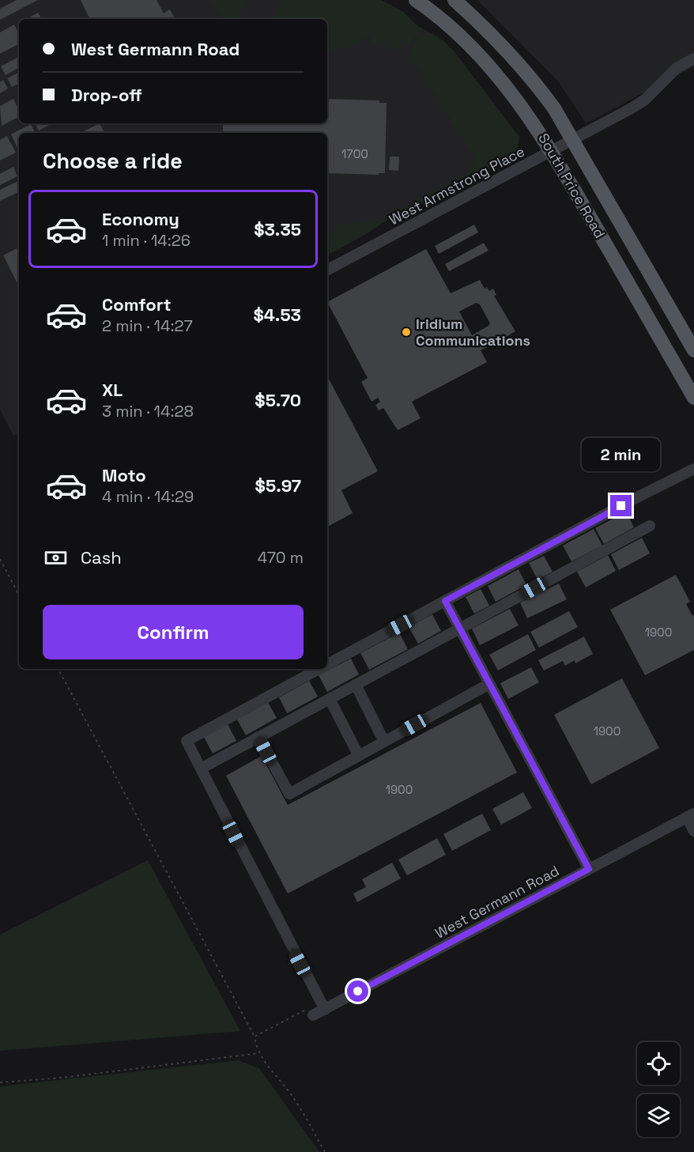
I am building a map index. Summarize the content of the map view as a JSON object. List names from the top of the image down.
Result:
{
  "streets": {
    "main road": ["South Price Road"],
    "street": ["West Armstrong Place", "West Germann Road"]
  },
  "crossings": [
    ["West Armstrong Place", "South Price Road"]
  ],
  "places": ["Iridium Communications"],
  "house_numbers": [
    "1700",
    "1900",
    "1900",
    "1900"
  ],
  "page": {
    "banner": ["West Germann Road", "Drop-off"],
    "heading": "Choose a ride",
    "list": [
      {
        "name": "Economy",
        "note": "1 min · 14:26",
        "value": "$3.35"
      },
      {
        "name": "Comfort",
        "note": "2 min · 14:27",
        "value": "$4.53"
      },
      {
        "name": "XL",
        "note": "3 min · 14:28",
        "value": "$5.70"
      },
      {
        "name": "Moto",
        "note": "4 min · 14:29",
        "value": "$5.97"
      }
    ],
    "bubble": "2 min",
    "pay": ["Cash", "470 m"],
    "buttons": "Confirm"
  }
}
